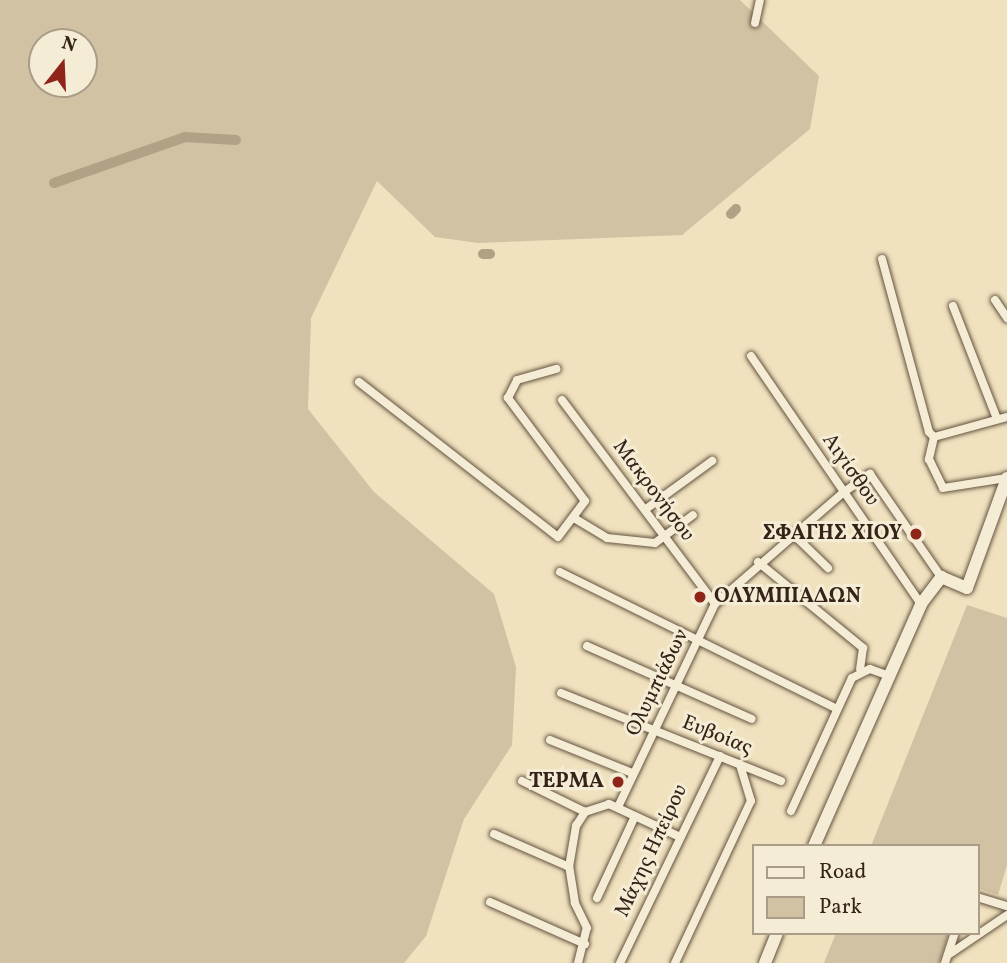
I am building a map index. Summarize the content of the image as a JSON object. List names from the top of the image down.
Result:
{
  "streets": {
    "street": [
      "Αιγίσθου",
      "Μακρονήσου",
      "Ολυμπιάδων",
      "Ευβοίας",
      "Μάχης Ηπείρου"
    ]
  },
  "crossings": [
    ["Αιγίσθου", "Ολυμπιάδων"],
    ["Μακρονήσου", "Ολυμπιάδων"],
    ["Ολυμπιάδων", "Ευβοίας"],
    ["Ευβοίας", "Μάχης Ηπείρου"]
  ],
  "places": ["ΣΦΑΓΗΣ ΧΙΟΥ", "ΟΛΥΜΠΙΑΔΩΝ", "ΤΕΡΜΑ"],
  "legend": ["Road", "Park"],
  "north": "top"
}
